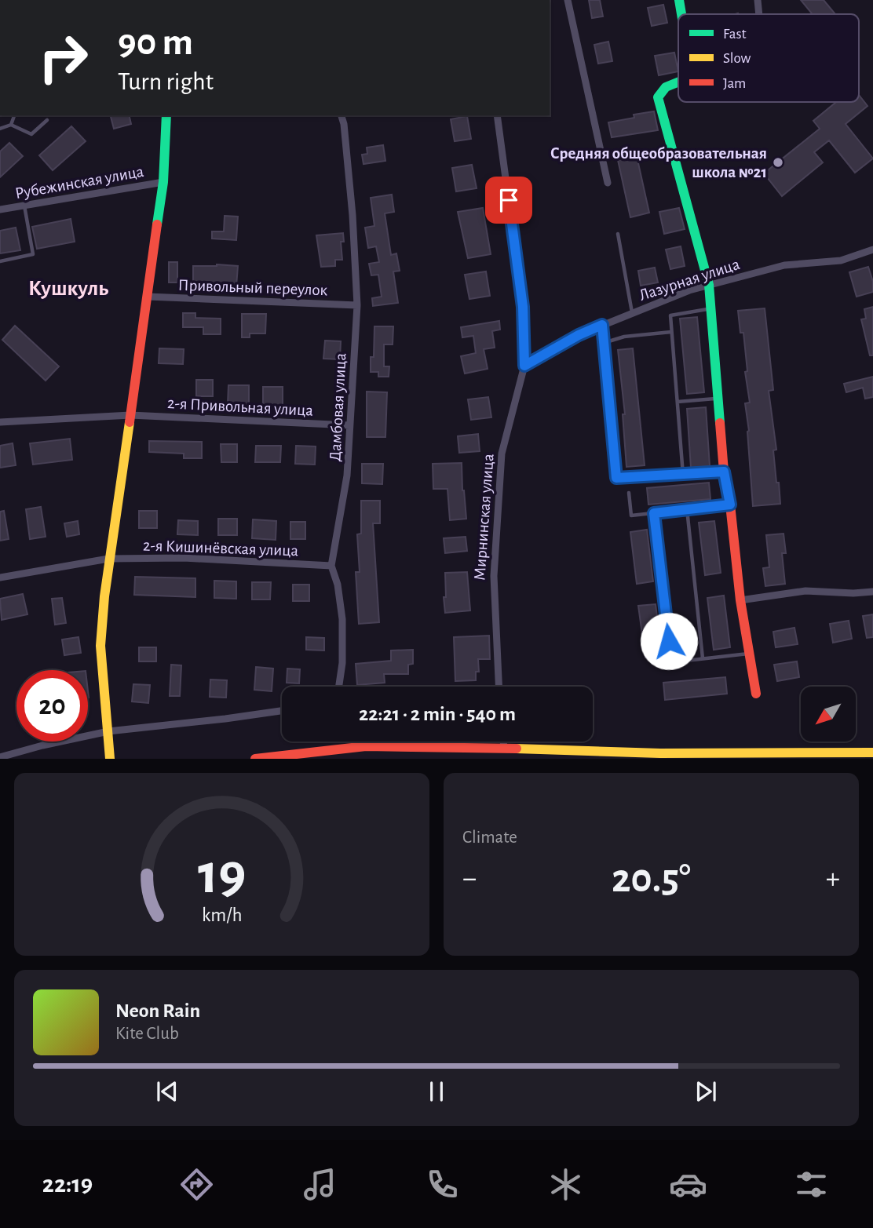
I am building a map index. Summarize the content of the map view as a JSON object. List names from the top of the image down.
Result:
{
  "streets": {
    "street": [
      "Рубежинская улица",
      "Лазурная улица",
      "Привольный переулок",
      "2-я Привольная улица",
      "Дамбовая улица",
      "Мирнинская улица",
      "2-я Кишинёвская улица"
    ]
  },
  "crossings": [
    ["Лазурная улица", "Мирнинская улица"],
    ["Привольный переулок", "Дамбовая улица"],
    ["2-я Привольная улица", "Дамбовая улица"],
    ["Дамбовая улица", "2-я Кишинёвская улица"]
  ],
  "districts": ["Кушкуль"],
  "places": ["Средняя общеобразовательная школа №21"],
  "legend": ["Fast", "Slow", "Jam"],
  "north": "bottom left",
  "page": {
    "turn": ["90 m", "Turn right"],
    "limit": "20",
    "trip": "22:21 · 2 min · 540 m",
    "tile": "Climate",
    "heat": ["−", "20.5°", "+"],
    "song": ["Neon Rain", "Kite Club"],
    "tabs": "22:19",
    "gauge": ["19", "km/h"]
  }
}
